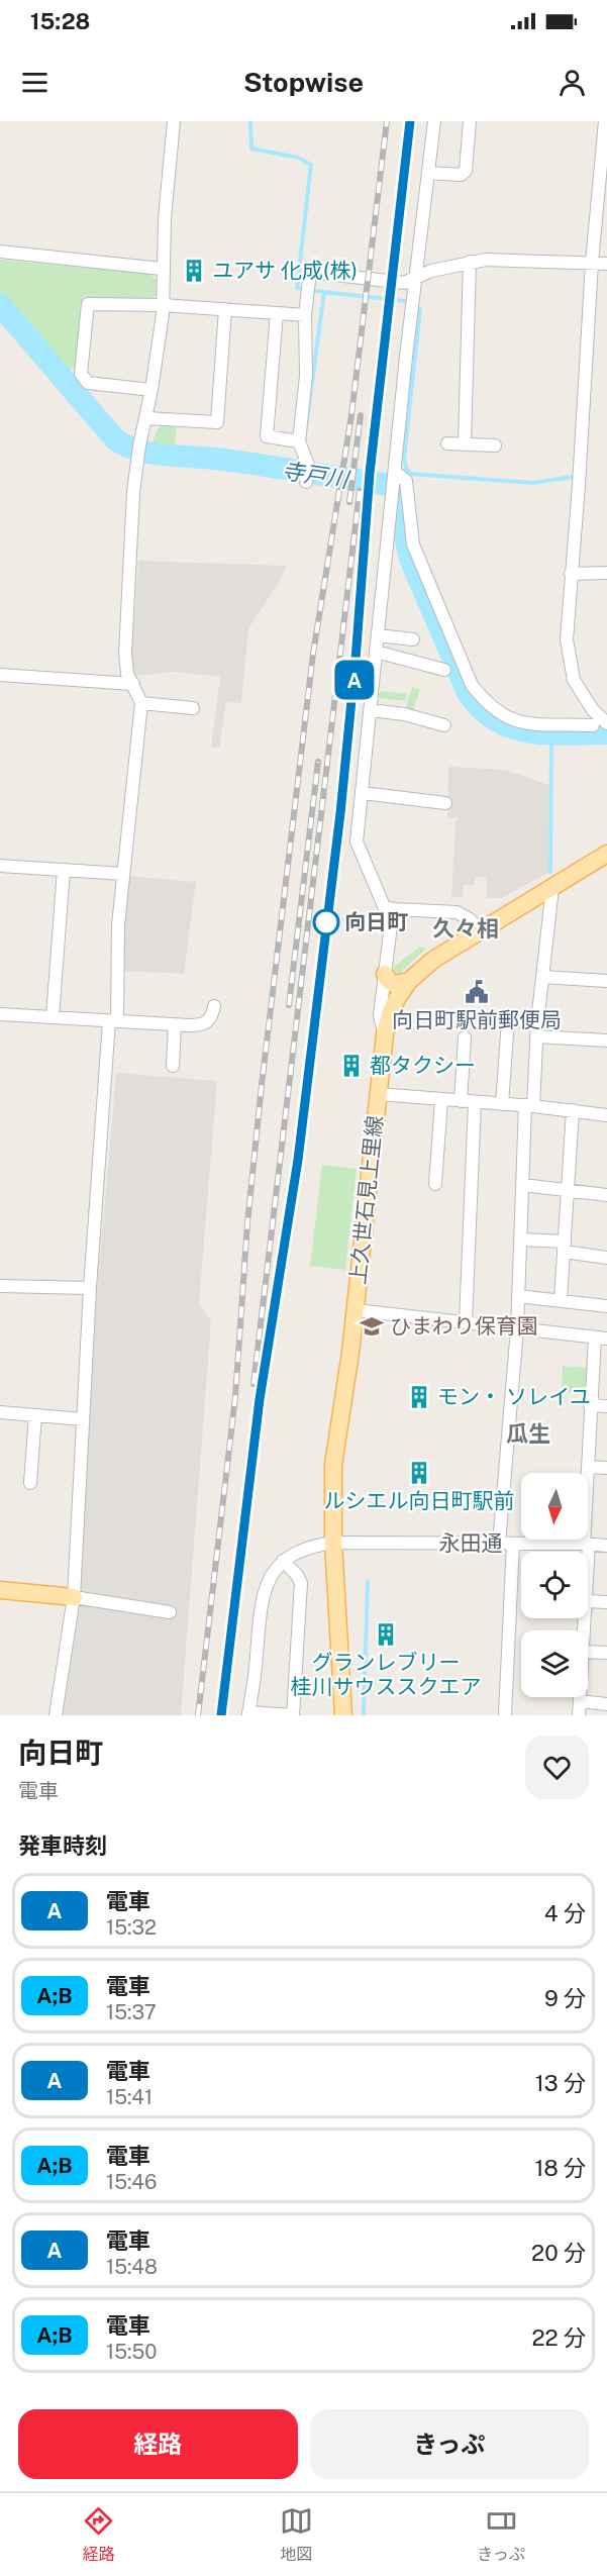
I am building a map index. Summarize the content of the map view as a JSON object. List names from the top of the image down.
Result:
{
  "streets": {
    "main road": ["上久世石見上里線"],
    "street": ["永田通"]
  },
  "crossings": [
    ["上久世石見上里線", "永田通"]
  ],
  "districts": ["久々相", "瓜生"],
  "water": ["寺戸川"],
  "places": {
    "building": [
      "ユアサ 化成(株)",
      "都タクシー",
      "モン・ ソレイユ",
      "ルシエル向日町駅前",
      "グランレブリー 桂川サウススクエア"
    ],
    "other": ["向日町"],
    "public building": ["向日町駅前郵便局"],
    "school or university": ["ひまわり保育園"]
  },
  "north": "bottom",
  "page": {
    "status": "15:28",
    "header": "Stopwise",
    "on_map": "A",
    "heading": [
      ["向日町", "電車"],
      "発車時刻"
    ],
    "list": [
      {
        "mark": "A",
        "name": "電車",
        "note": "15:32",
        "value": "4 分"
      },
      {
        "mark": "A;B",
        "name": "電車",
        "note": "15:37",
        "value": "9 分"
      },
      {
        "mark": "A",
        "name": "電車",
        "note": "15:41",
        "value": "13 分"
      },
      {
        "mark": "A;B",
        "name": "電車",
        "note": "15:46",
        "value": "18 分"
      },
      {
        "mark": "A",
        "name": "電車",
        "note": "15:48",
        "value": "20 分"
      },
      {
        "mark": "A;B",
        "name": "電車",
        "note": "15:50",
        "value": "22 分"
      }
    ],
    "buttons": ["経路", "きっぷ"],
    "tabs": ["経路", "地図", "きっぷ"]
  }
}
